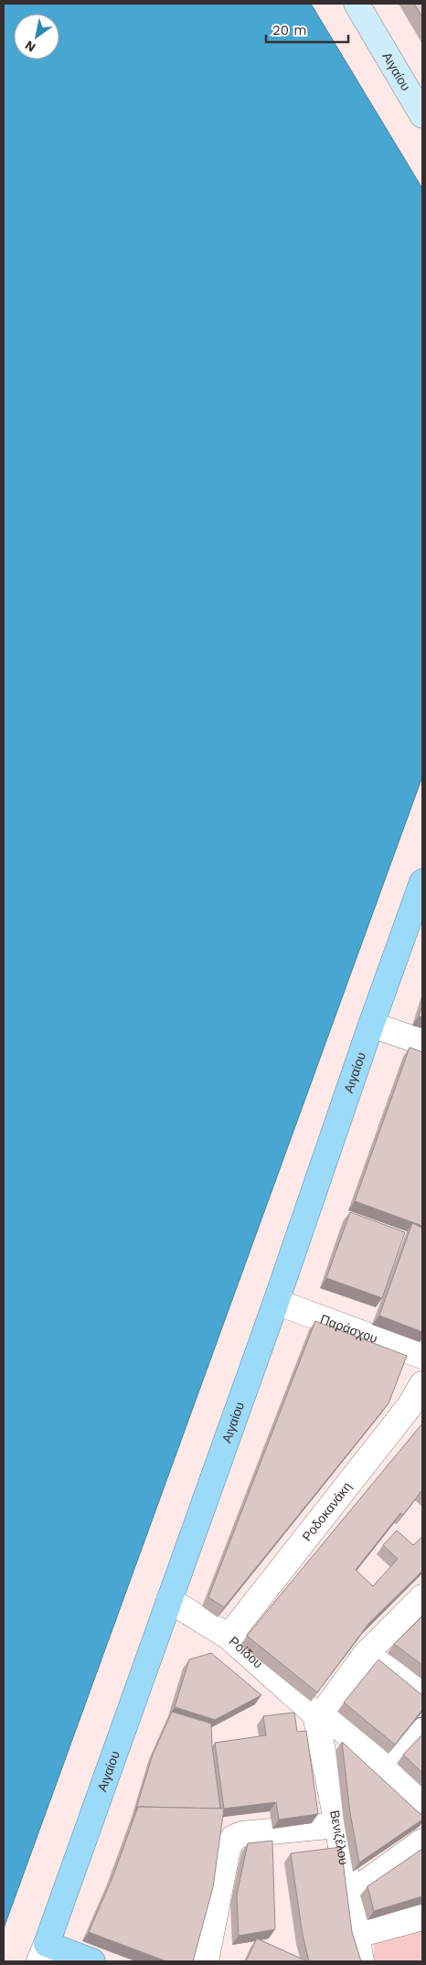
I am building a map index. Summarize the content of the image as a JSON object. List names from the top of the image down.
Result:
{
  "streets": {
    "main road": ["Αιγαίου"],
    "street": [
      "Παράσχου",
      "Ροδοκανάκη",
      "Ροίδου",
      "Βενιζέλου"
    ]
  },
  "crossings": [
    ["Αιγαίου", "Παράσχου"],
    ["Αιγαίου", "Ροίδου"],
    ["Ροδοκανάκη", "Ροίδου"],
    ["Ροίδου", "Βενιζέλου"]
  ],
  "scale_bar": "20 m",
  "north": "bottom left"
}
